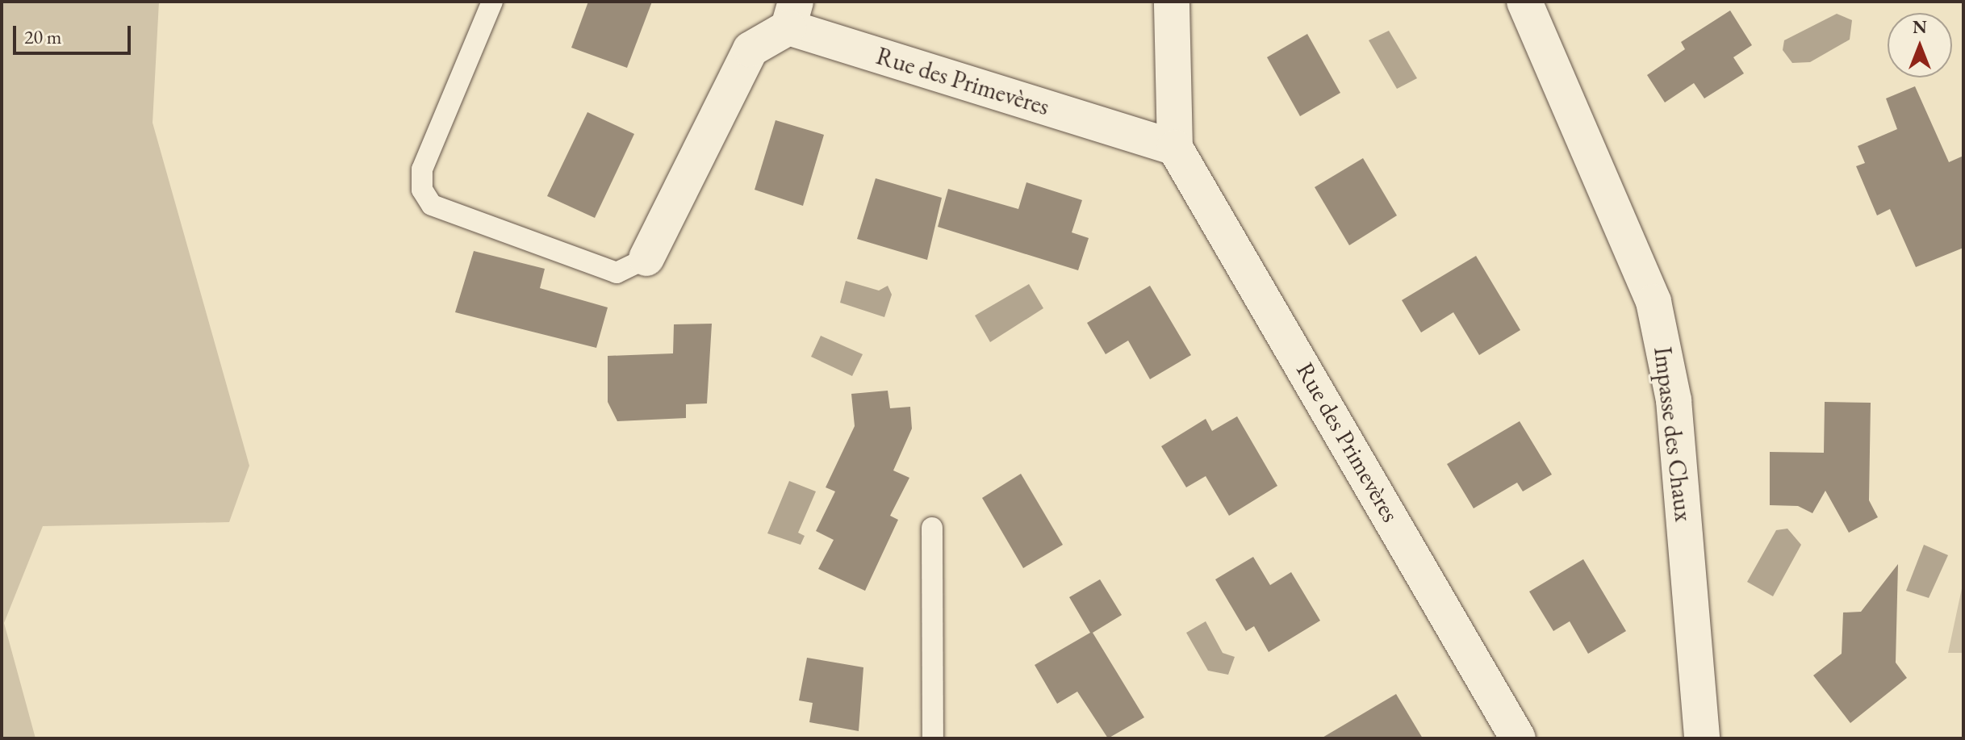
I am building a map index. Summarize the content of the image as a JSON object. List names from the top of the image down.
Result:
{
  "streets": {
    "street": ["Rue des Primevères", "Impasse des Chaux"]
  },
  "scale_bar": "20 m",
  "north": "top"
}
